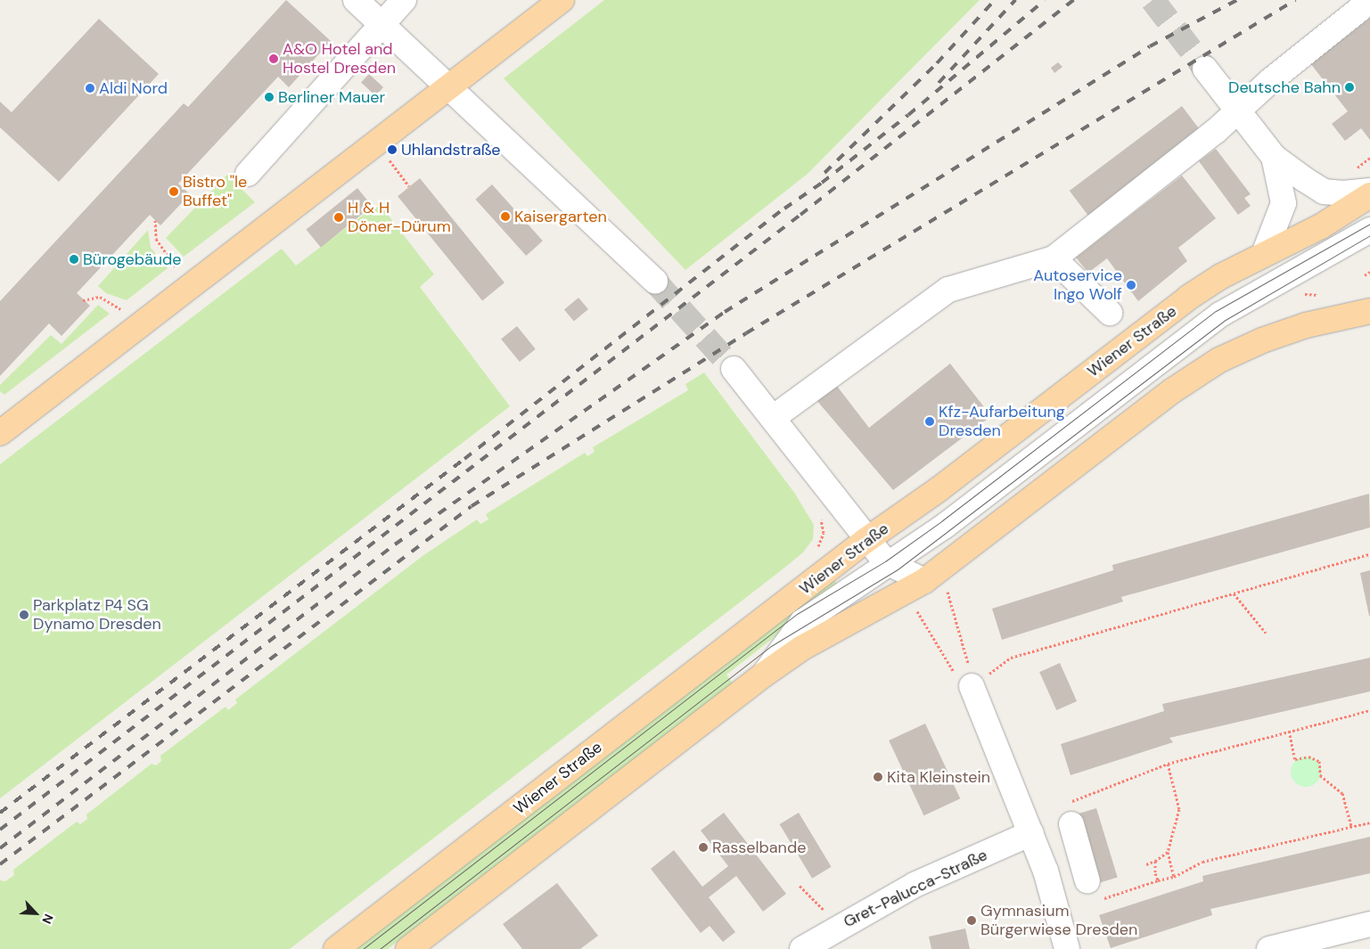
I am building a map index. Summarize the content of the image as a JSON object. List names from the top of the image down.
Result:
{
  "streets": {
    "main road": ["Wiener Straße"],
    "street": ["Gret-Palucca-Straße"]
  },
  "places": [
    "A&O Hotel and Hostel Dresden",
    "Deutsche Bahn",
    "Aldi Nord",
    "Berliner Mauer",
    "Uhlandstraße",
    "Bistro \"le Buffet\"",
    "Kaisergarten",
    "H & H Döner-Dürum",
    "Bürogebäude",
    "Autoservice Ingo Wolf",
    "Kfz-Aufarbeitung Dresden",
    "Parkplatz P4 SG Dynamo Dresden",
    "Kita Kleinstein",
    "Rasselbande",
    "Gymnasium Bürgerwiese Dresden"
  ],
  "north": "bottom right"
}
